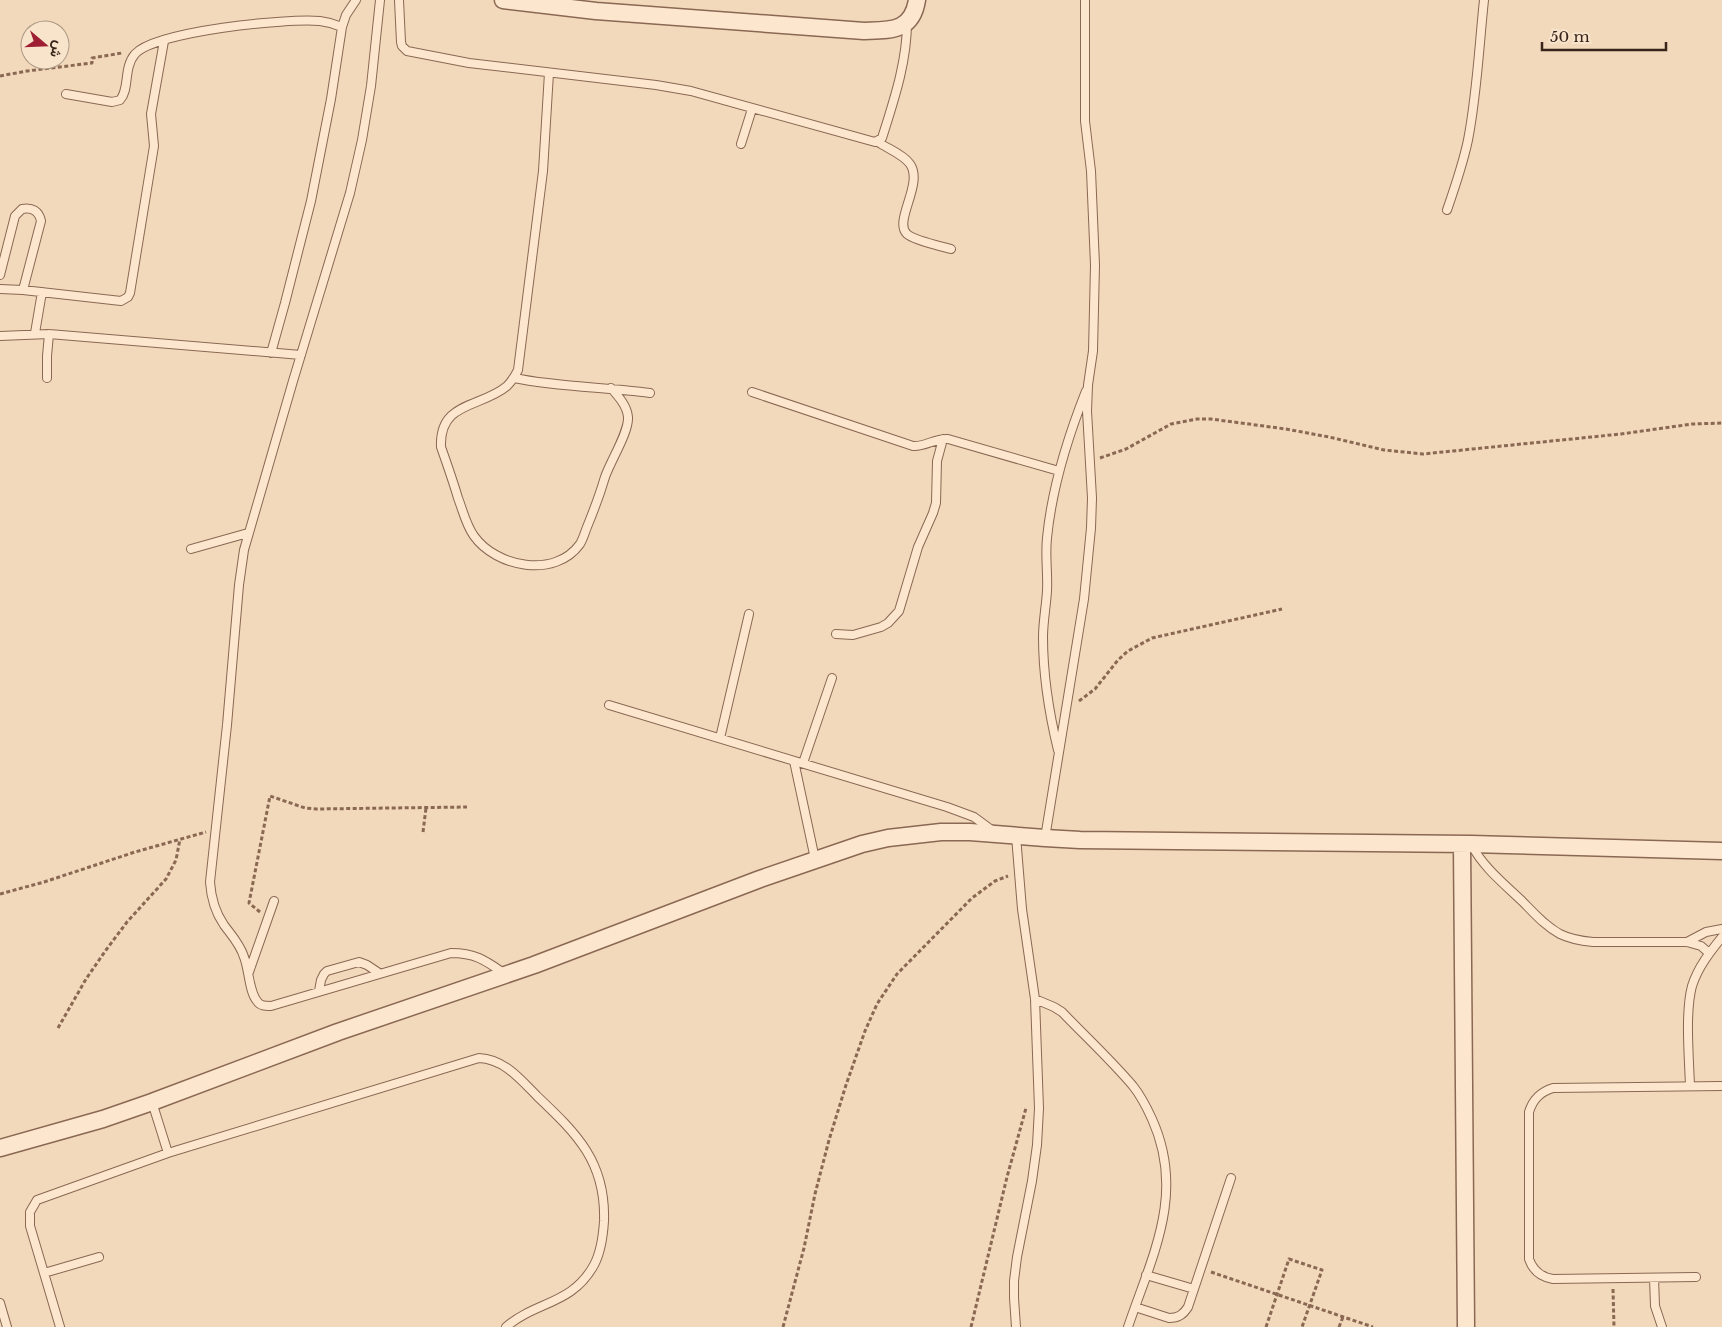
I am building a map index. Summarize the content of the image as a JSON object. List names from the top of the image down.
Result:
{
  "scale_bar": "50 m",
  "north": "right"
}
